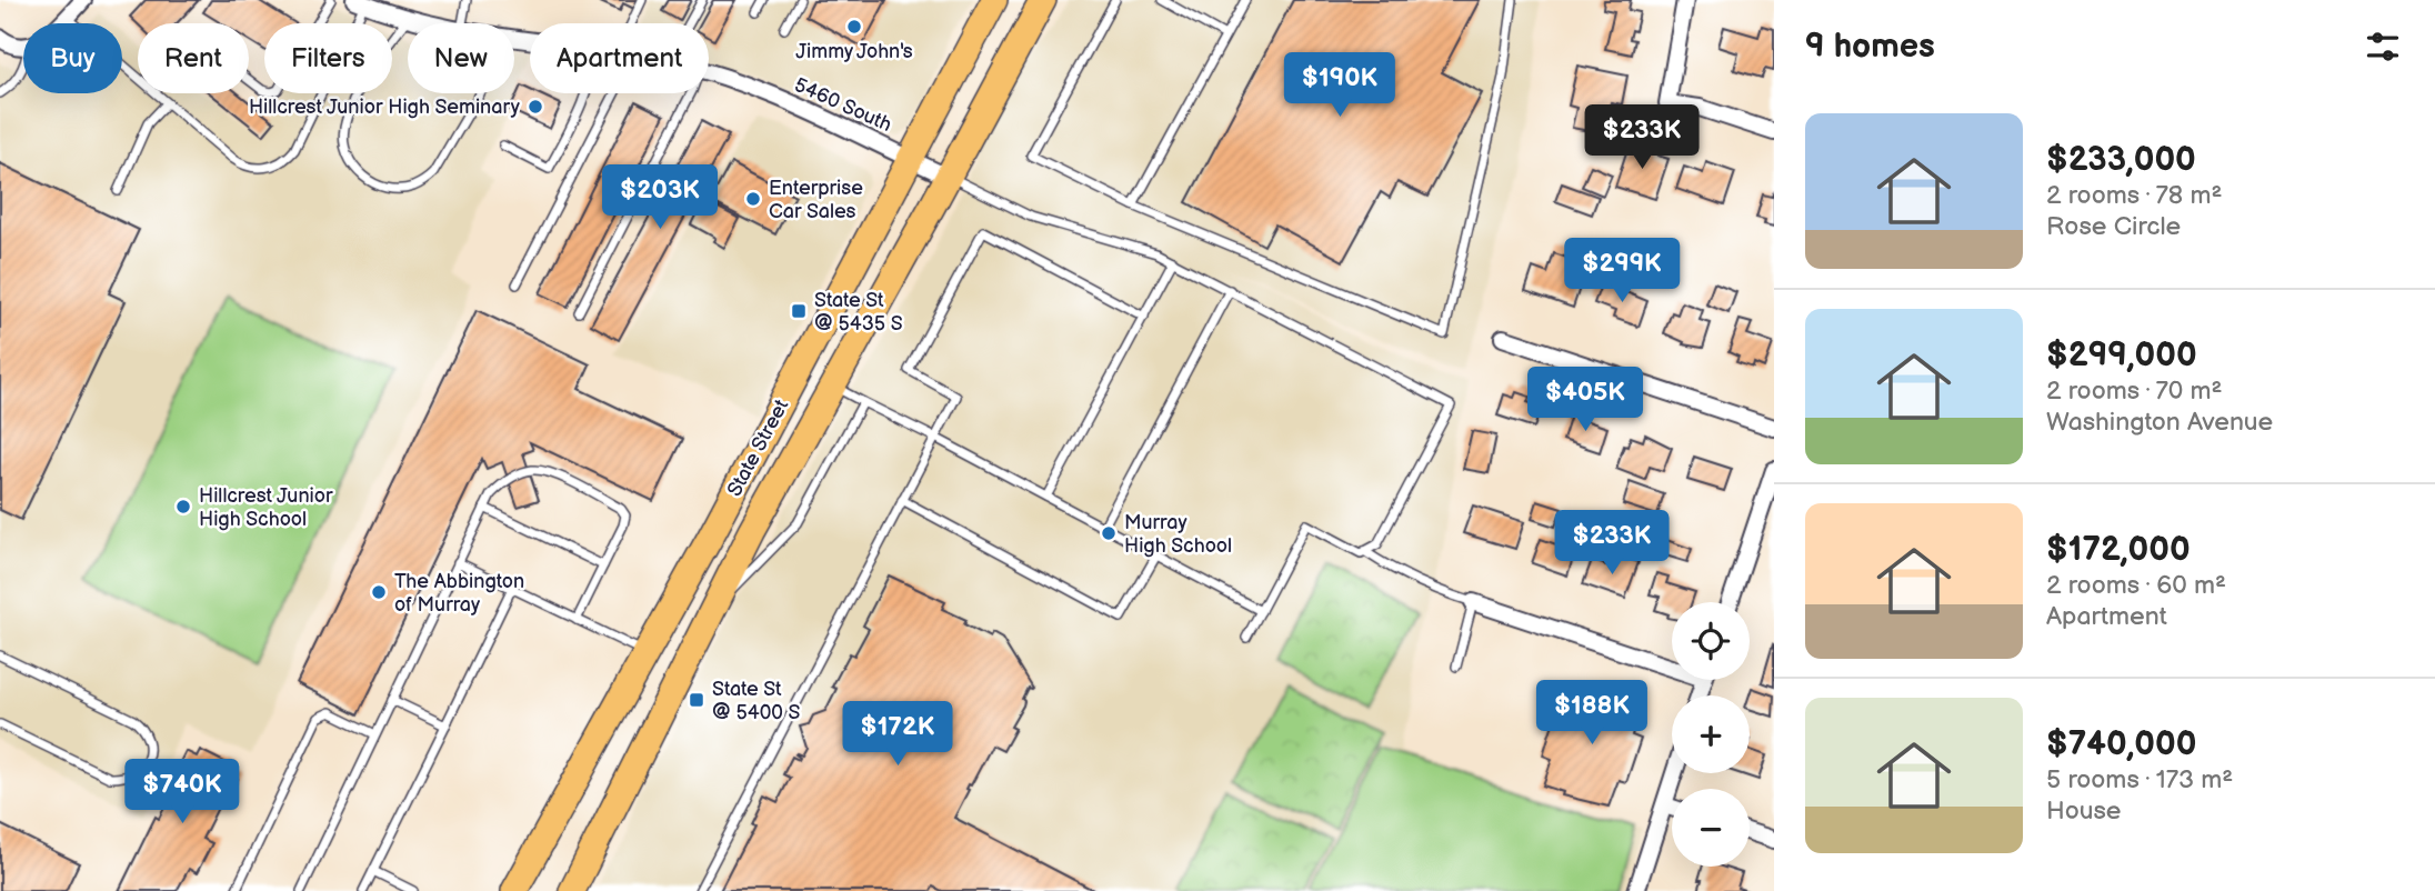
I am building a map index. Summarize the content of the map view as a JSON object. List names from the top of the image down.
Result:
{
  "streets": {
    "main road": ["State Street"],
    "street": ["5460 South"]
  },
  "crossings": [
    ["5460 South", "State Street"]
  ],
  "places": {
    "other": [
      "Jimmy John's",
      "Hillcrest Junior High Seminary",
      "Enterprise Car Sales",
      "Hillcrest Junior High School",
      "Murray High School",
      "The Abbington of Murray"
    ],
    "transit": ["State St @ 5435 S", "State St @ 5400 S"]
  },
  "page": {
    "heading": "9 homes",
    "chip": [
      "Buy",
      "Rent",
      "Filters",
      "New",
      "Apartment"
    ],
    "price": [
      "$190K",
      "$233K",
      "$203K",
      "$299K",
      "$405K",
      "$233K",
      "$188K",
      "$172K",
      "$740K"
    ],
    "list": [
      {
        "name": "$233,000",
        "note": "2 rooms · 78 m² · Rose Circle"
      },
      {
        "name": "$299,000",
        "note": "2 rooms · 70 m² · Washington Avenue"
      },
      {
        "name": "$172,000",
        "note": "2 rooms · 60 m² · Apartment"
      },
      {
        "name": "$740,000",
        "note": "5 rooms · 173 m² · House"
      }
    ],
    "map_buttons": ["+", "−"]
  }
}
